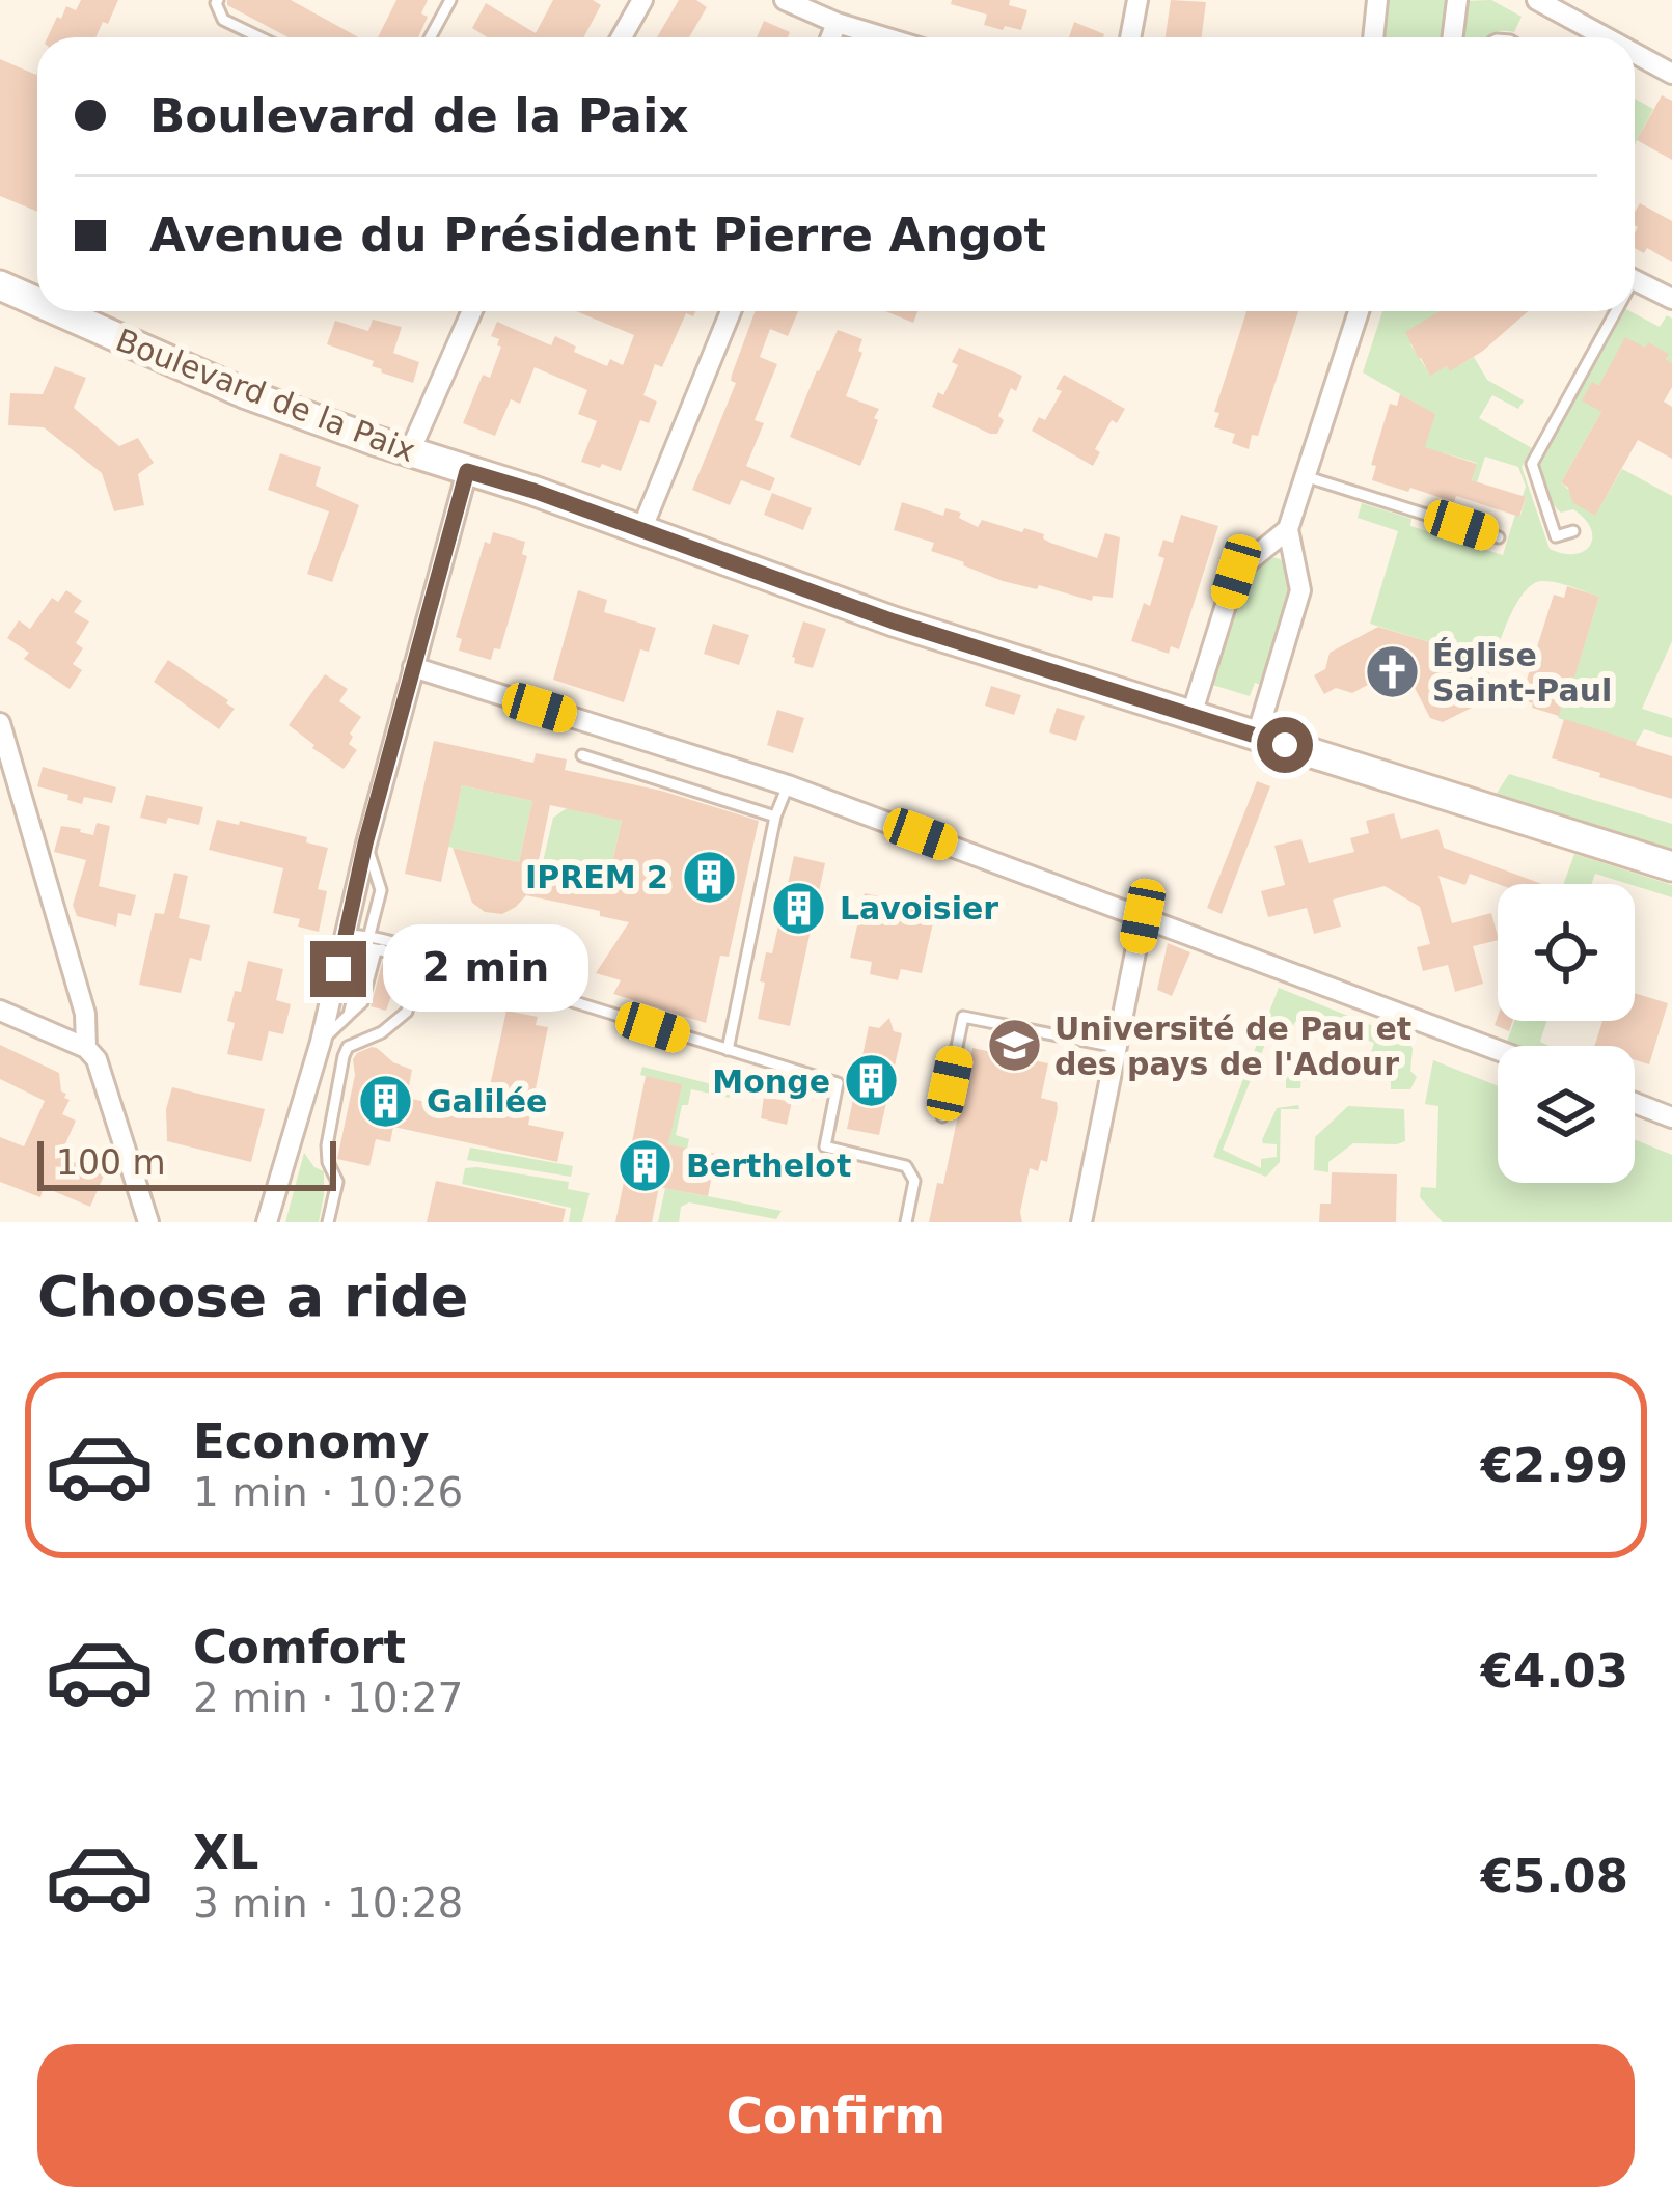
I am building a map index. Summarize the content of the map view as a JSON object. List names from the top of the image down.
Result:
{
  "streets": {
    "main road": ["Boulevard de la Paix"]
  },
  "places": {
    "church": ["Église Saint-Paul"],
    "building": [
      "IPREM 2",
      "Lavoisier",
      "Monge",
      "Galilée",
      "Berthelot"
    ],
    "school or university": ["Université de Pau et des pays de l'Adour"]
  },
  "scale_bar": "100 m",
  "page": {
    "banner": ["Boulevard de la Paix", "Avenue du Président Pierre Angot"],
    "bubble": "2 min",
    "scale": "100 m",
    "heading": "Choose a ride",
    "list": [
      {
        "name": "Economy",
        "note": "1 min · 10:26",
        "value": "€2.99"
      },
      {
        "name": "Comfort",
        "note": "2 min · 10:27",
        "value": "€4.03"
      },
      {
        "name": "XL",
        "note": "3 min · 10:28",
        "value": "€5.08"
      }
    ],
    "buttons": "Confirm"
  }
}
